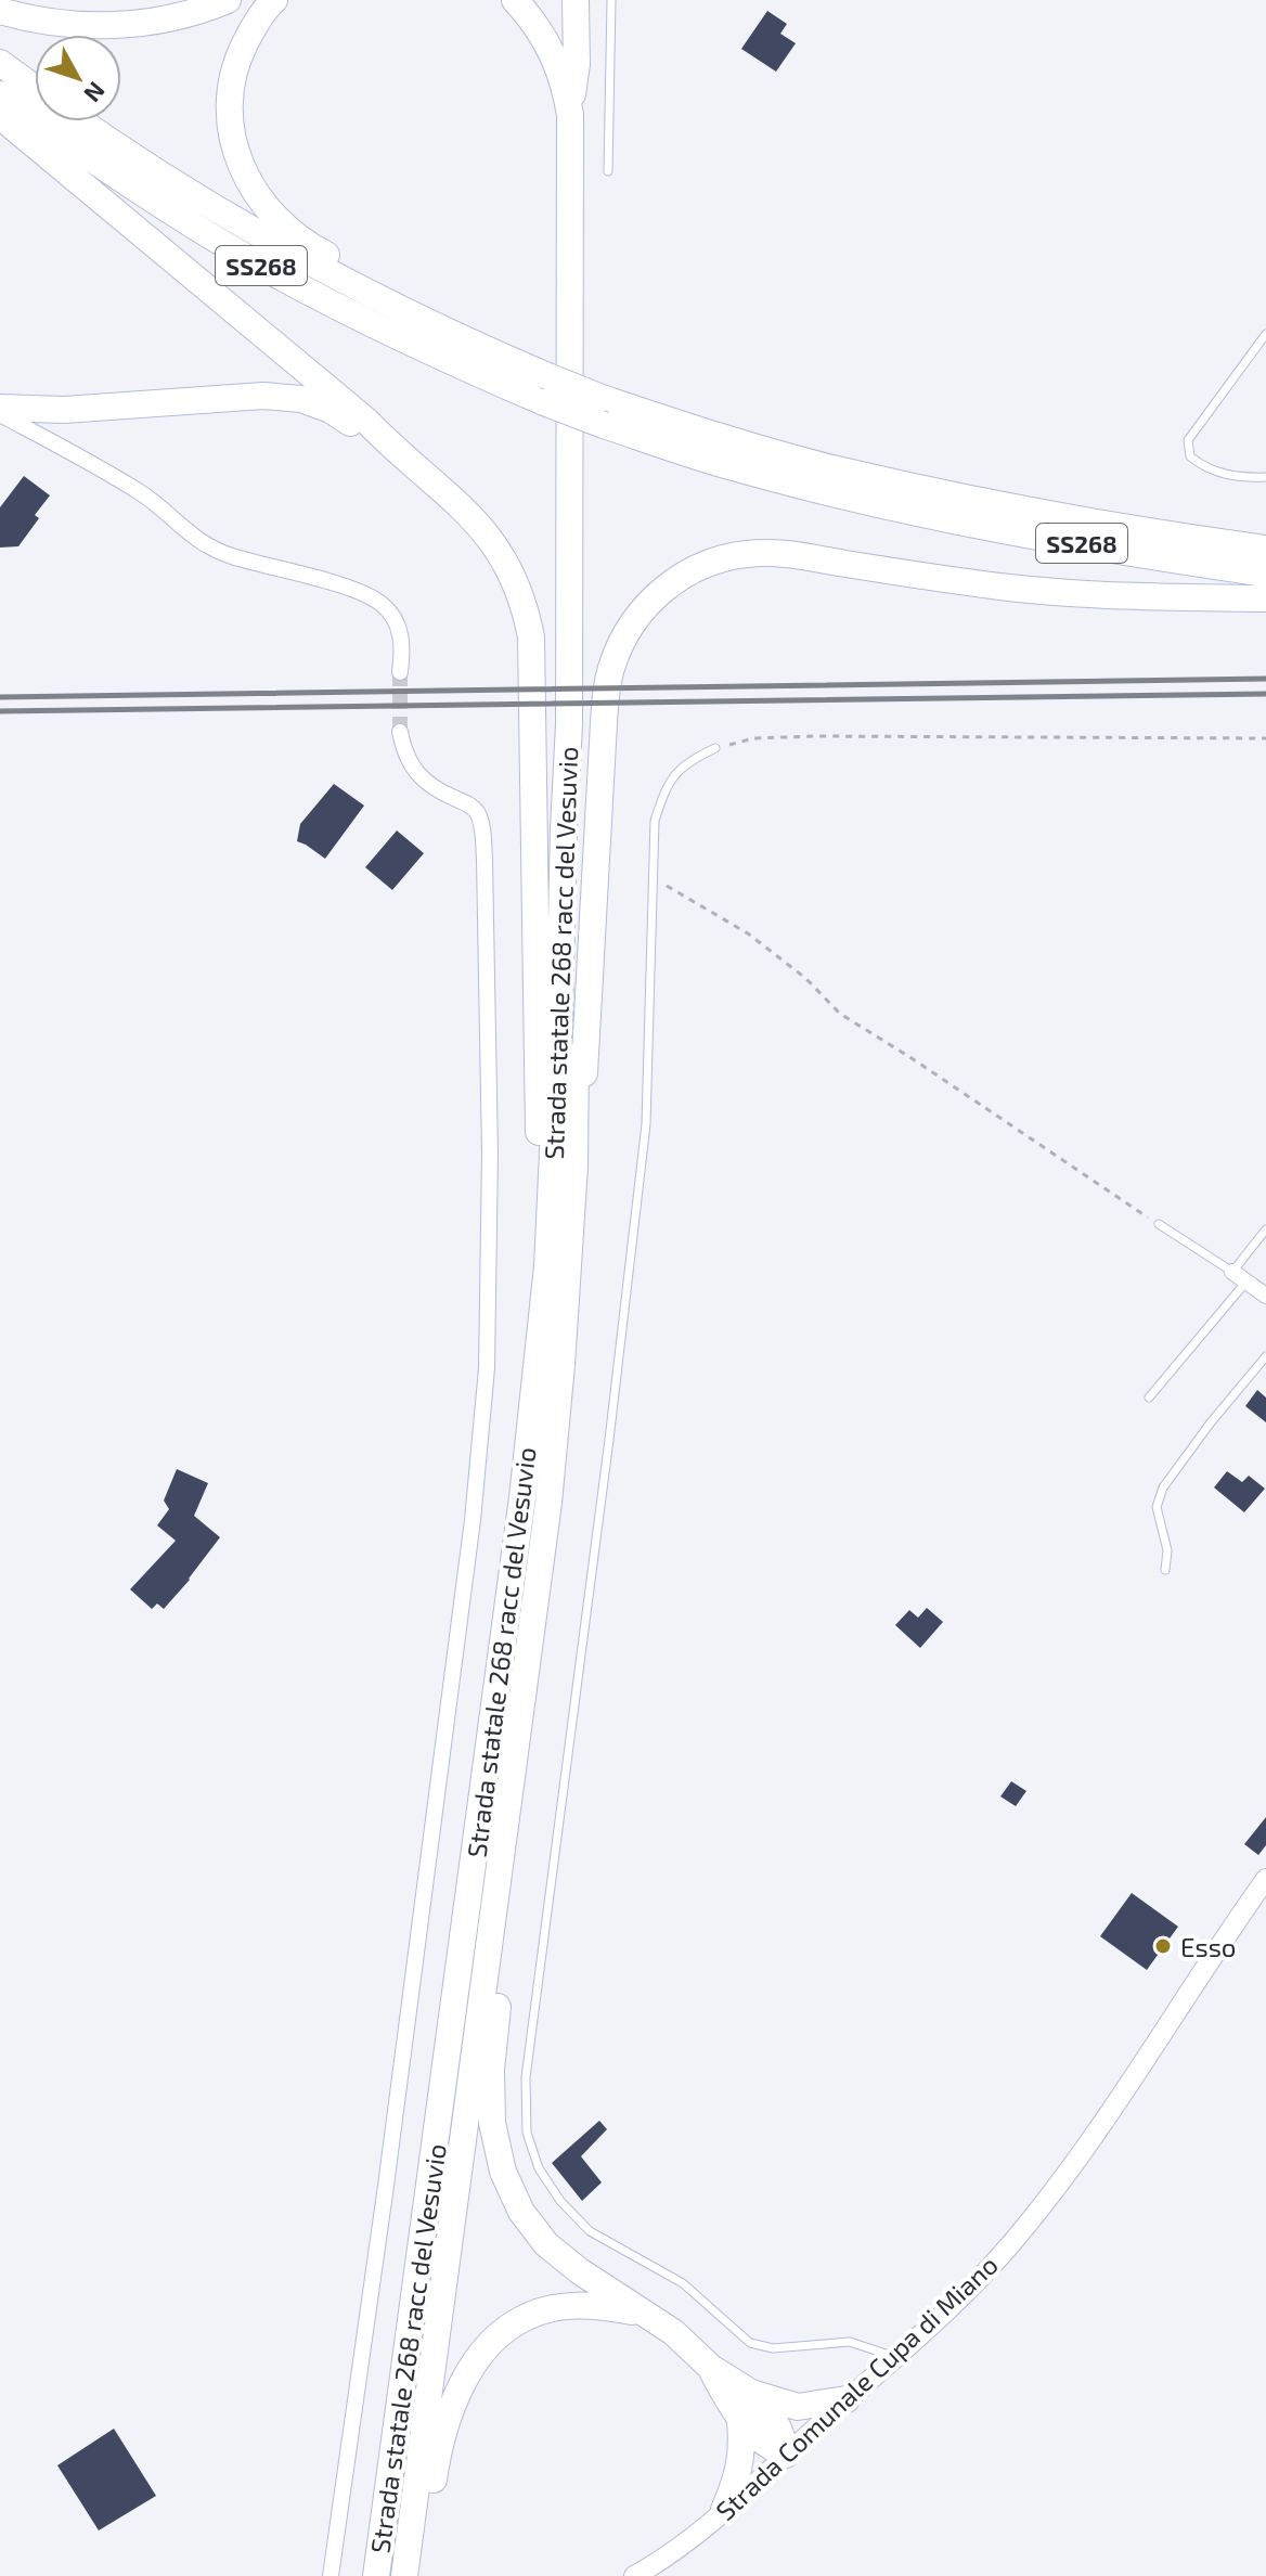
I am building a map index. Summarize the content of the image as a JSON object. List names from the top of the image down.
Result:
{
  "streets": {
    "highway": ["SS268", "Strada statale 268 racc del Vesuvio"],
    "street": ["Strada Comunale Cupa di Miano"]
  },
  "places": ["Esso"],
  "north": "bottom right"
}
